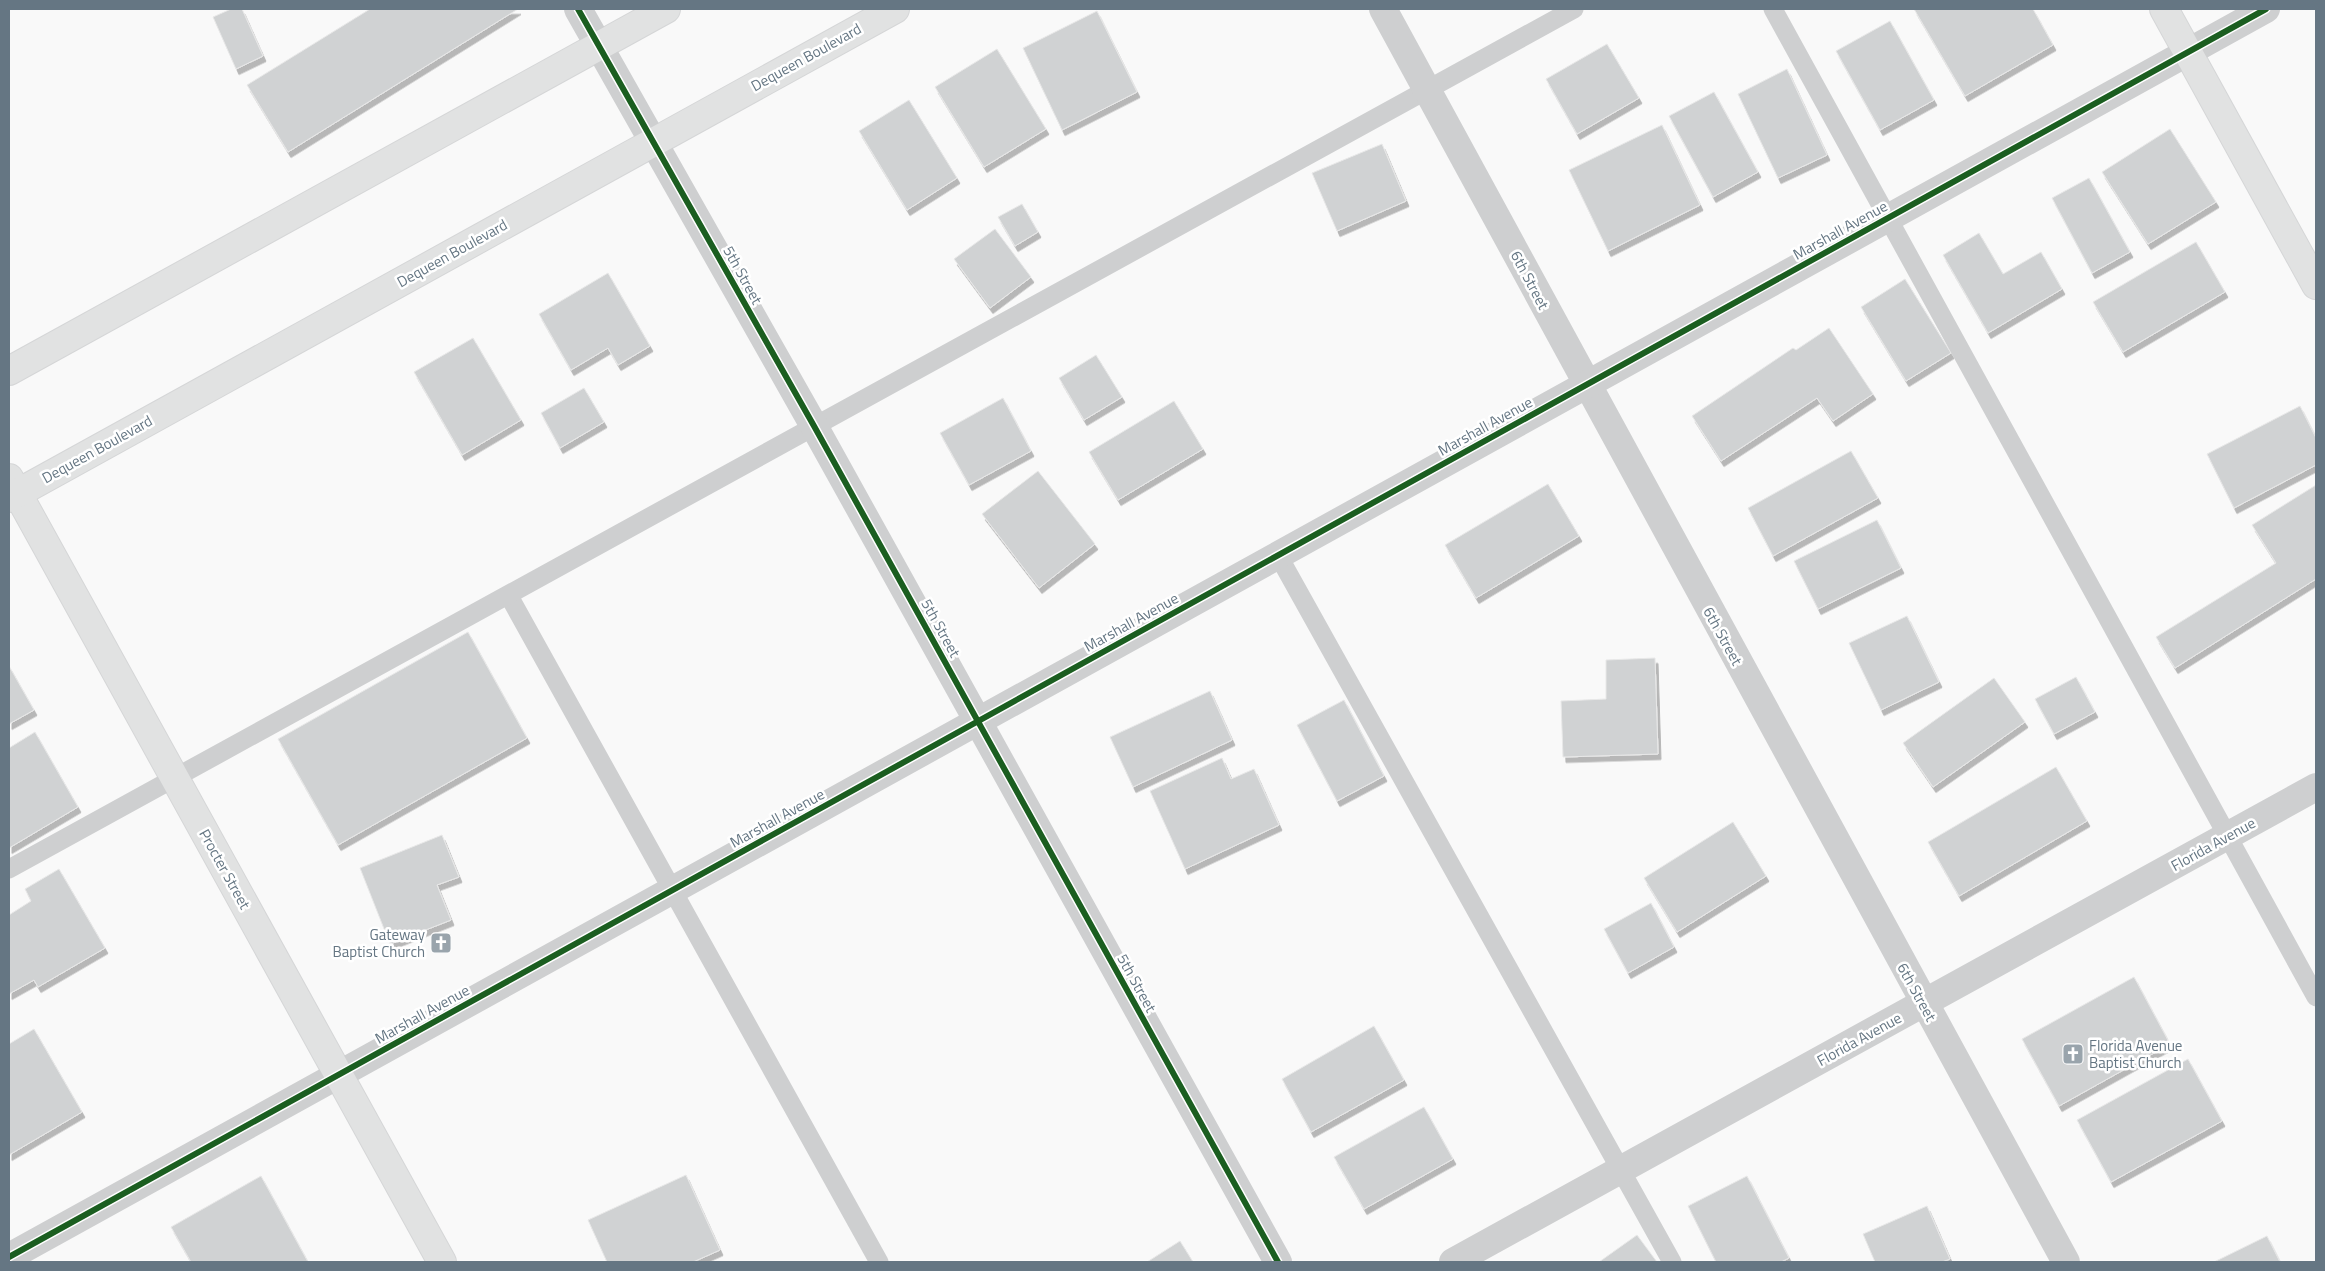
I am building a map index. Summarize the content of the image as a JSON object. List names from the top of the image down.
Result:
{
  "streets": {
    "street": [
      "Dequeen Boulevard",
      "Marshall Avenue",
      "5th Street",
      "6th Street",
      "Florida Avenue",
      "Procter Street"
    ]
  },
  "crossings": [
    ["Dequeen Boulevard", "5th Street"],
    ["Dequeen Boulevard", "Procter Street"],
    ["Marshall Avenue", "5th Street"],
    ["Marshall Avenue", "6th Street"],
    ["Marshall Avenue", "Procter Street"],
    ["6th Street", "Florida Avenue"]
  ],
  "places": {
    "church": ["Gateway Baptist Church", "Florida Avenue Baptist Church"]
  }
}
